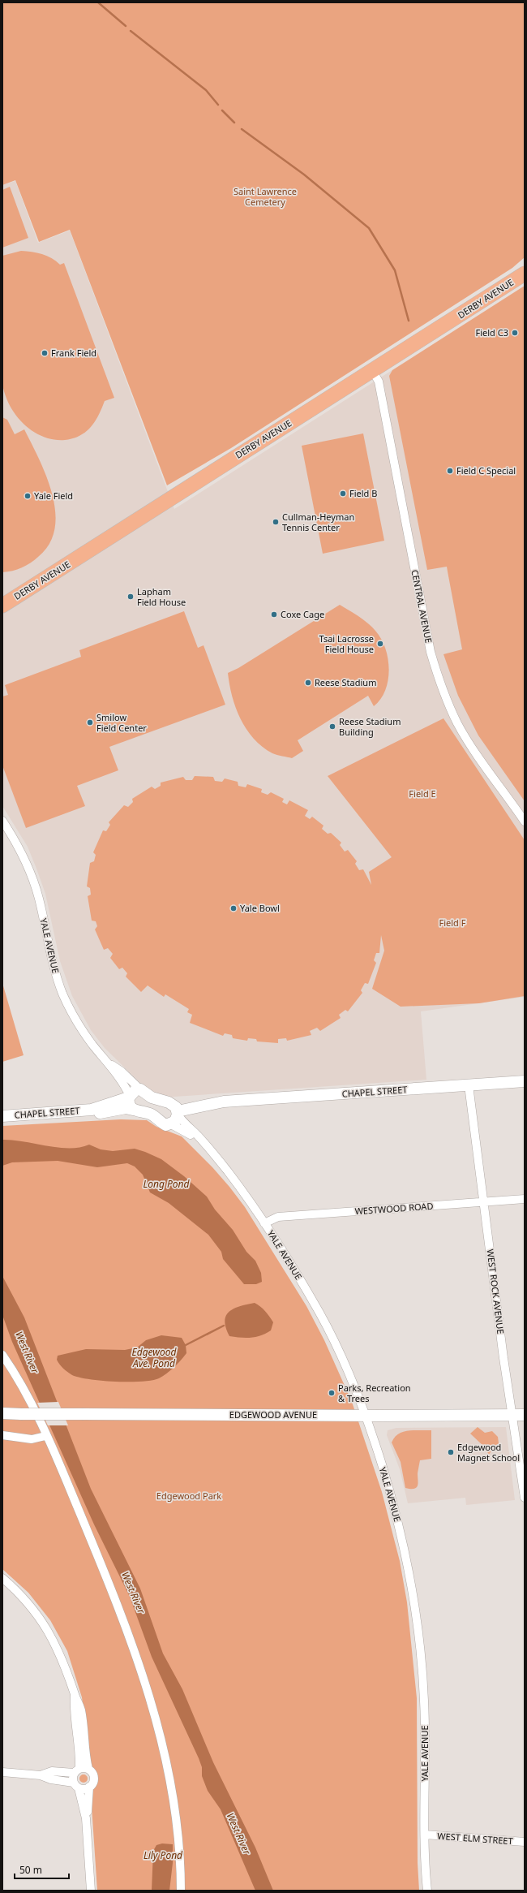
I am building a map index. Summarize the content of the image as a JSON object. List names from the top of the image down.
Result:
{
  "streets": {
    "highway": ["DERBY AVENUE"],
    "street": [
      "CENTRAL AVENUE",
      "YALE AVENUE",
      "CHAPEL STREET",
      "WESTWOOD ROAD",
      "WEST ROCK AVENUE",
      "EDGEWOOD AVENUE",
      "WEST ELM STREET"
    ]
  },
  "crossings": [
    ["DERBY AVENUE", "CENTRAL AVENUE"],
    ["YALE AVENUE", "CHAPEL STREET"],
    ["YALE AVENUE", "WESTWOOD ROAD"],
    ["YALE AVENUE", "EDGEWOOD AVENUE"],
    ["YALE AVENUE", "WEST ELM STREET"],
    ["CHAPEL STREET", "WEST ROCK AVENUE"],
    ["WESTWOOD ROAD", "WEST ROCK AVENUE"],
    ["WEST ROCK AVENUE", "EDGEWOOD AVENUE"]
  ],
  "water": [
    "Long Pond",
    "West River",
    "Edgewood Ave. Pond",
    "Lily Pond"
  ],
  "parks": [
    "Saint Lawrence Cemetery",
    "Field E",
    "Field F",
    "Edgewood Park"
  ],
  "places": [
    "Field C3",
    "Frank Field",
    "Field C Special",
    "Field B",
    "Yale Field",
    "Cullman-Heyman Tennis Center",
    "Lapham Field House",
    "Coxe Cage",
    "Tsai Lacrosse Field House",
    "Reese Stadium",
    "Smilow Field Center",
    "Reese Stadium Building",
    "Yale Bowl",
    "Parks, Recreation & Trees",
    "Edgewood Magnet School"
  ],
  "scale_bar": "50 m"
}
